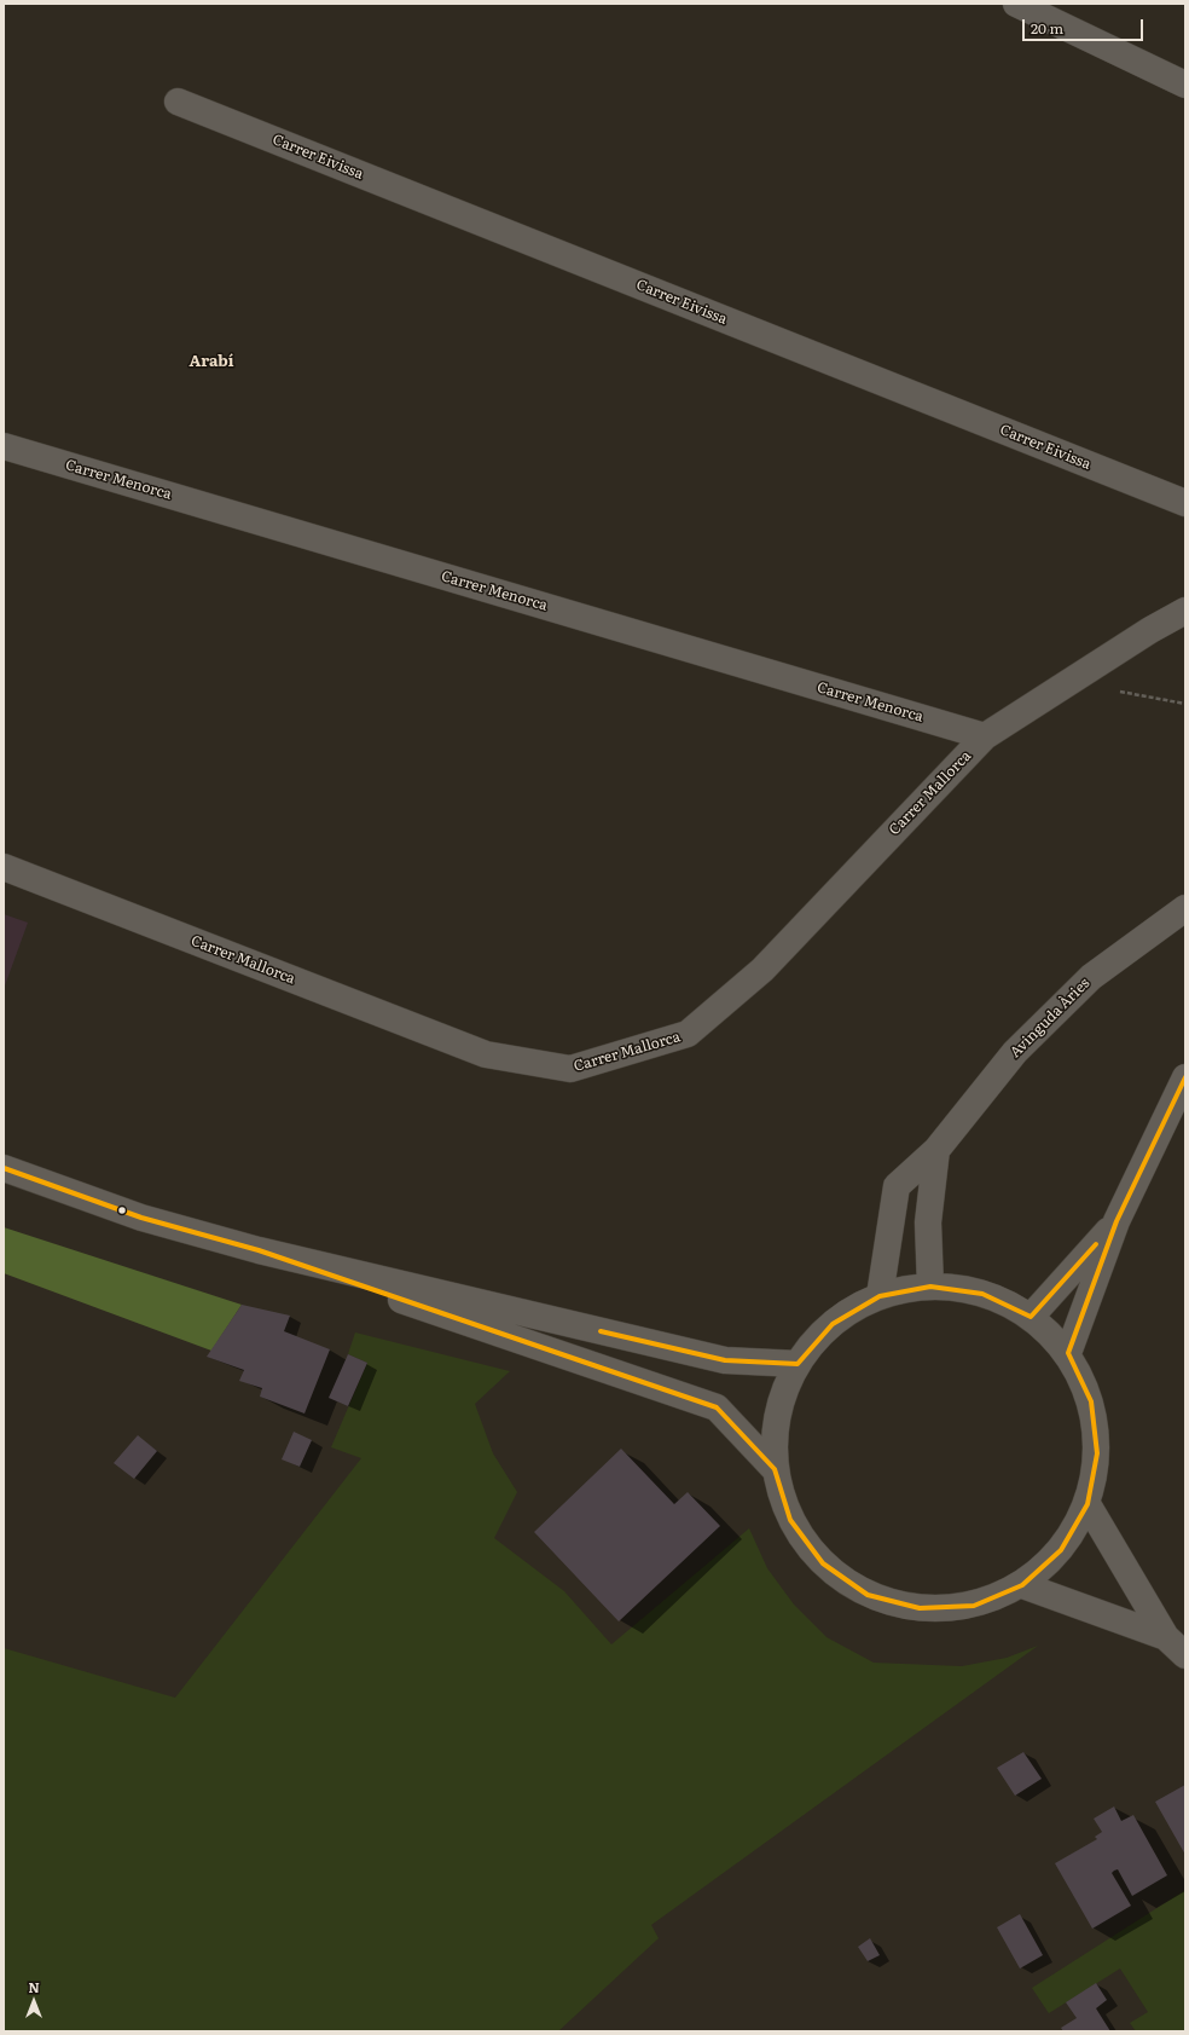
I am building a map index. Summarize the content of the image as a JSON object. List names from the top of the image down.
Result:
{
  "streets": {
    "street": [
      "Carrer Eivissa",
      "Carrer Menorca",
      "Carrer Mallorca",
      "Avinguda Àries"
    ]
  },
  "crossings": [
    ["Carrer Menorca", "Carrer Mallorca"]
  ],
  "districts": ["Arabí"],
  "scale_bar": "20 m",
  "north": "top"
}
